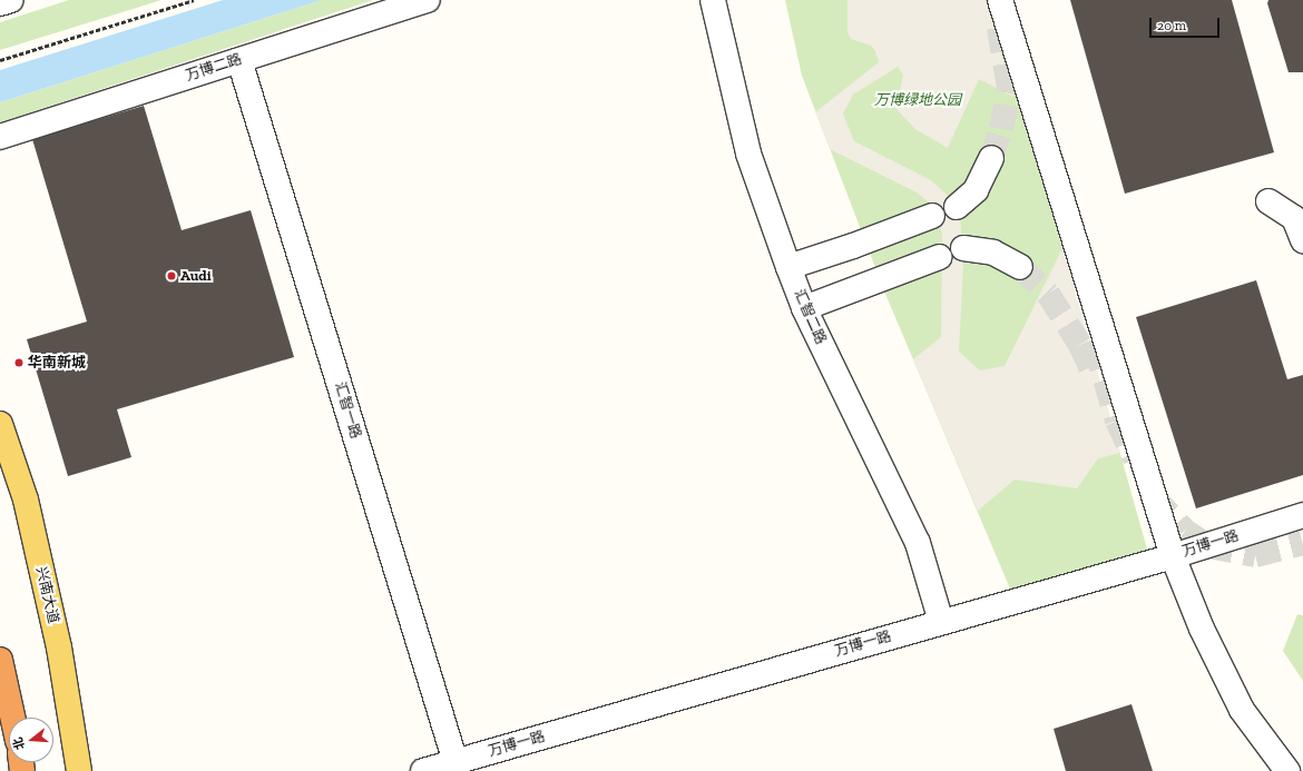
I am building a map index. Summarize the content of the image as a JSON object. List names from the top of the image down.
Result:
{
  "streets": {
    "main road": ["兴南大道"],
    "street": [
      "万博二路",
      "汇智二路",
      "汇智一路",
      "万博一路"
    ]
  },
  "crossings": [
    ["万博二路", "汇智一路"],
    ["汇智二路", "万博一路"],
    ["汇智一路", "万博一路"]
  ],
  "parks": ["万博绿地公园"],
  "places": ["Audi", "华南新城"],
  "scale_bar": "20 m",
  "north": "left"
}
